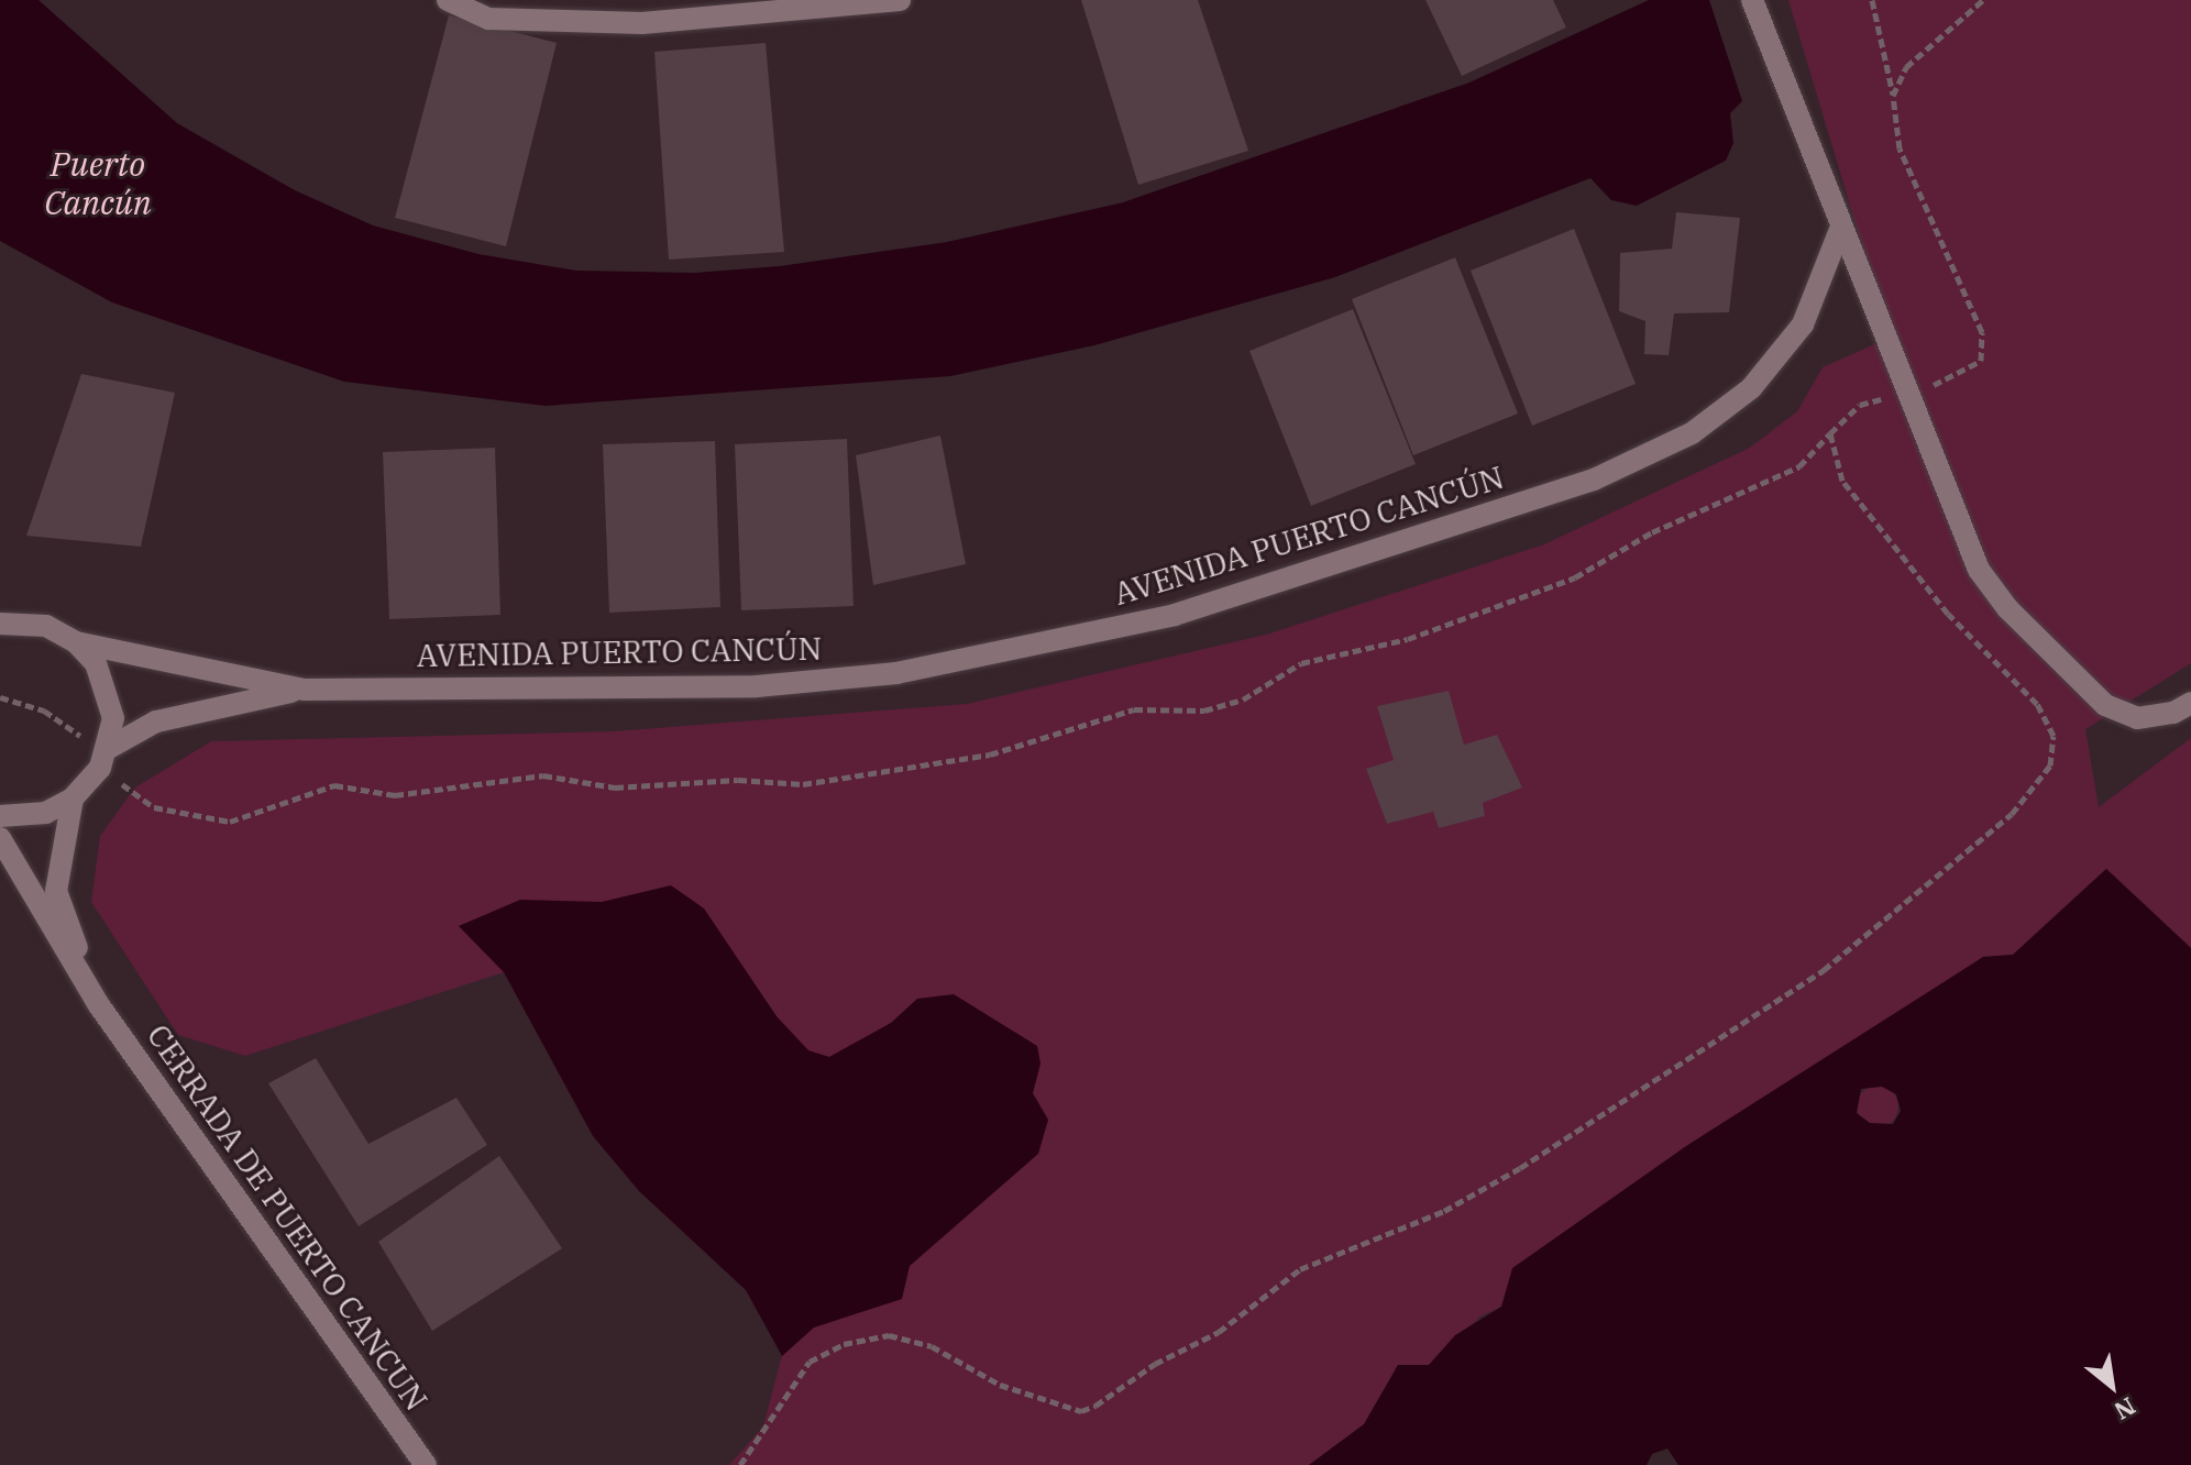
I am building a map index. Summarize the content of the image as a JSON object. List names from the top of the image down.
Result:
{
  "streets": {
    "street": ["AVENIDA PUERTO CANCÚN", "CERRADA DE PUERTO CANCUN"]
  },
  "water": ["Puerto Cancún"],
  "north": "bottom right"
}
